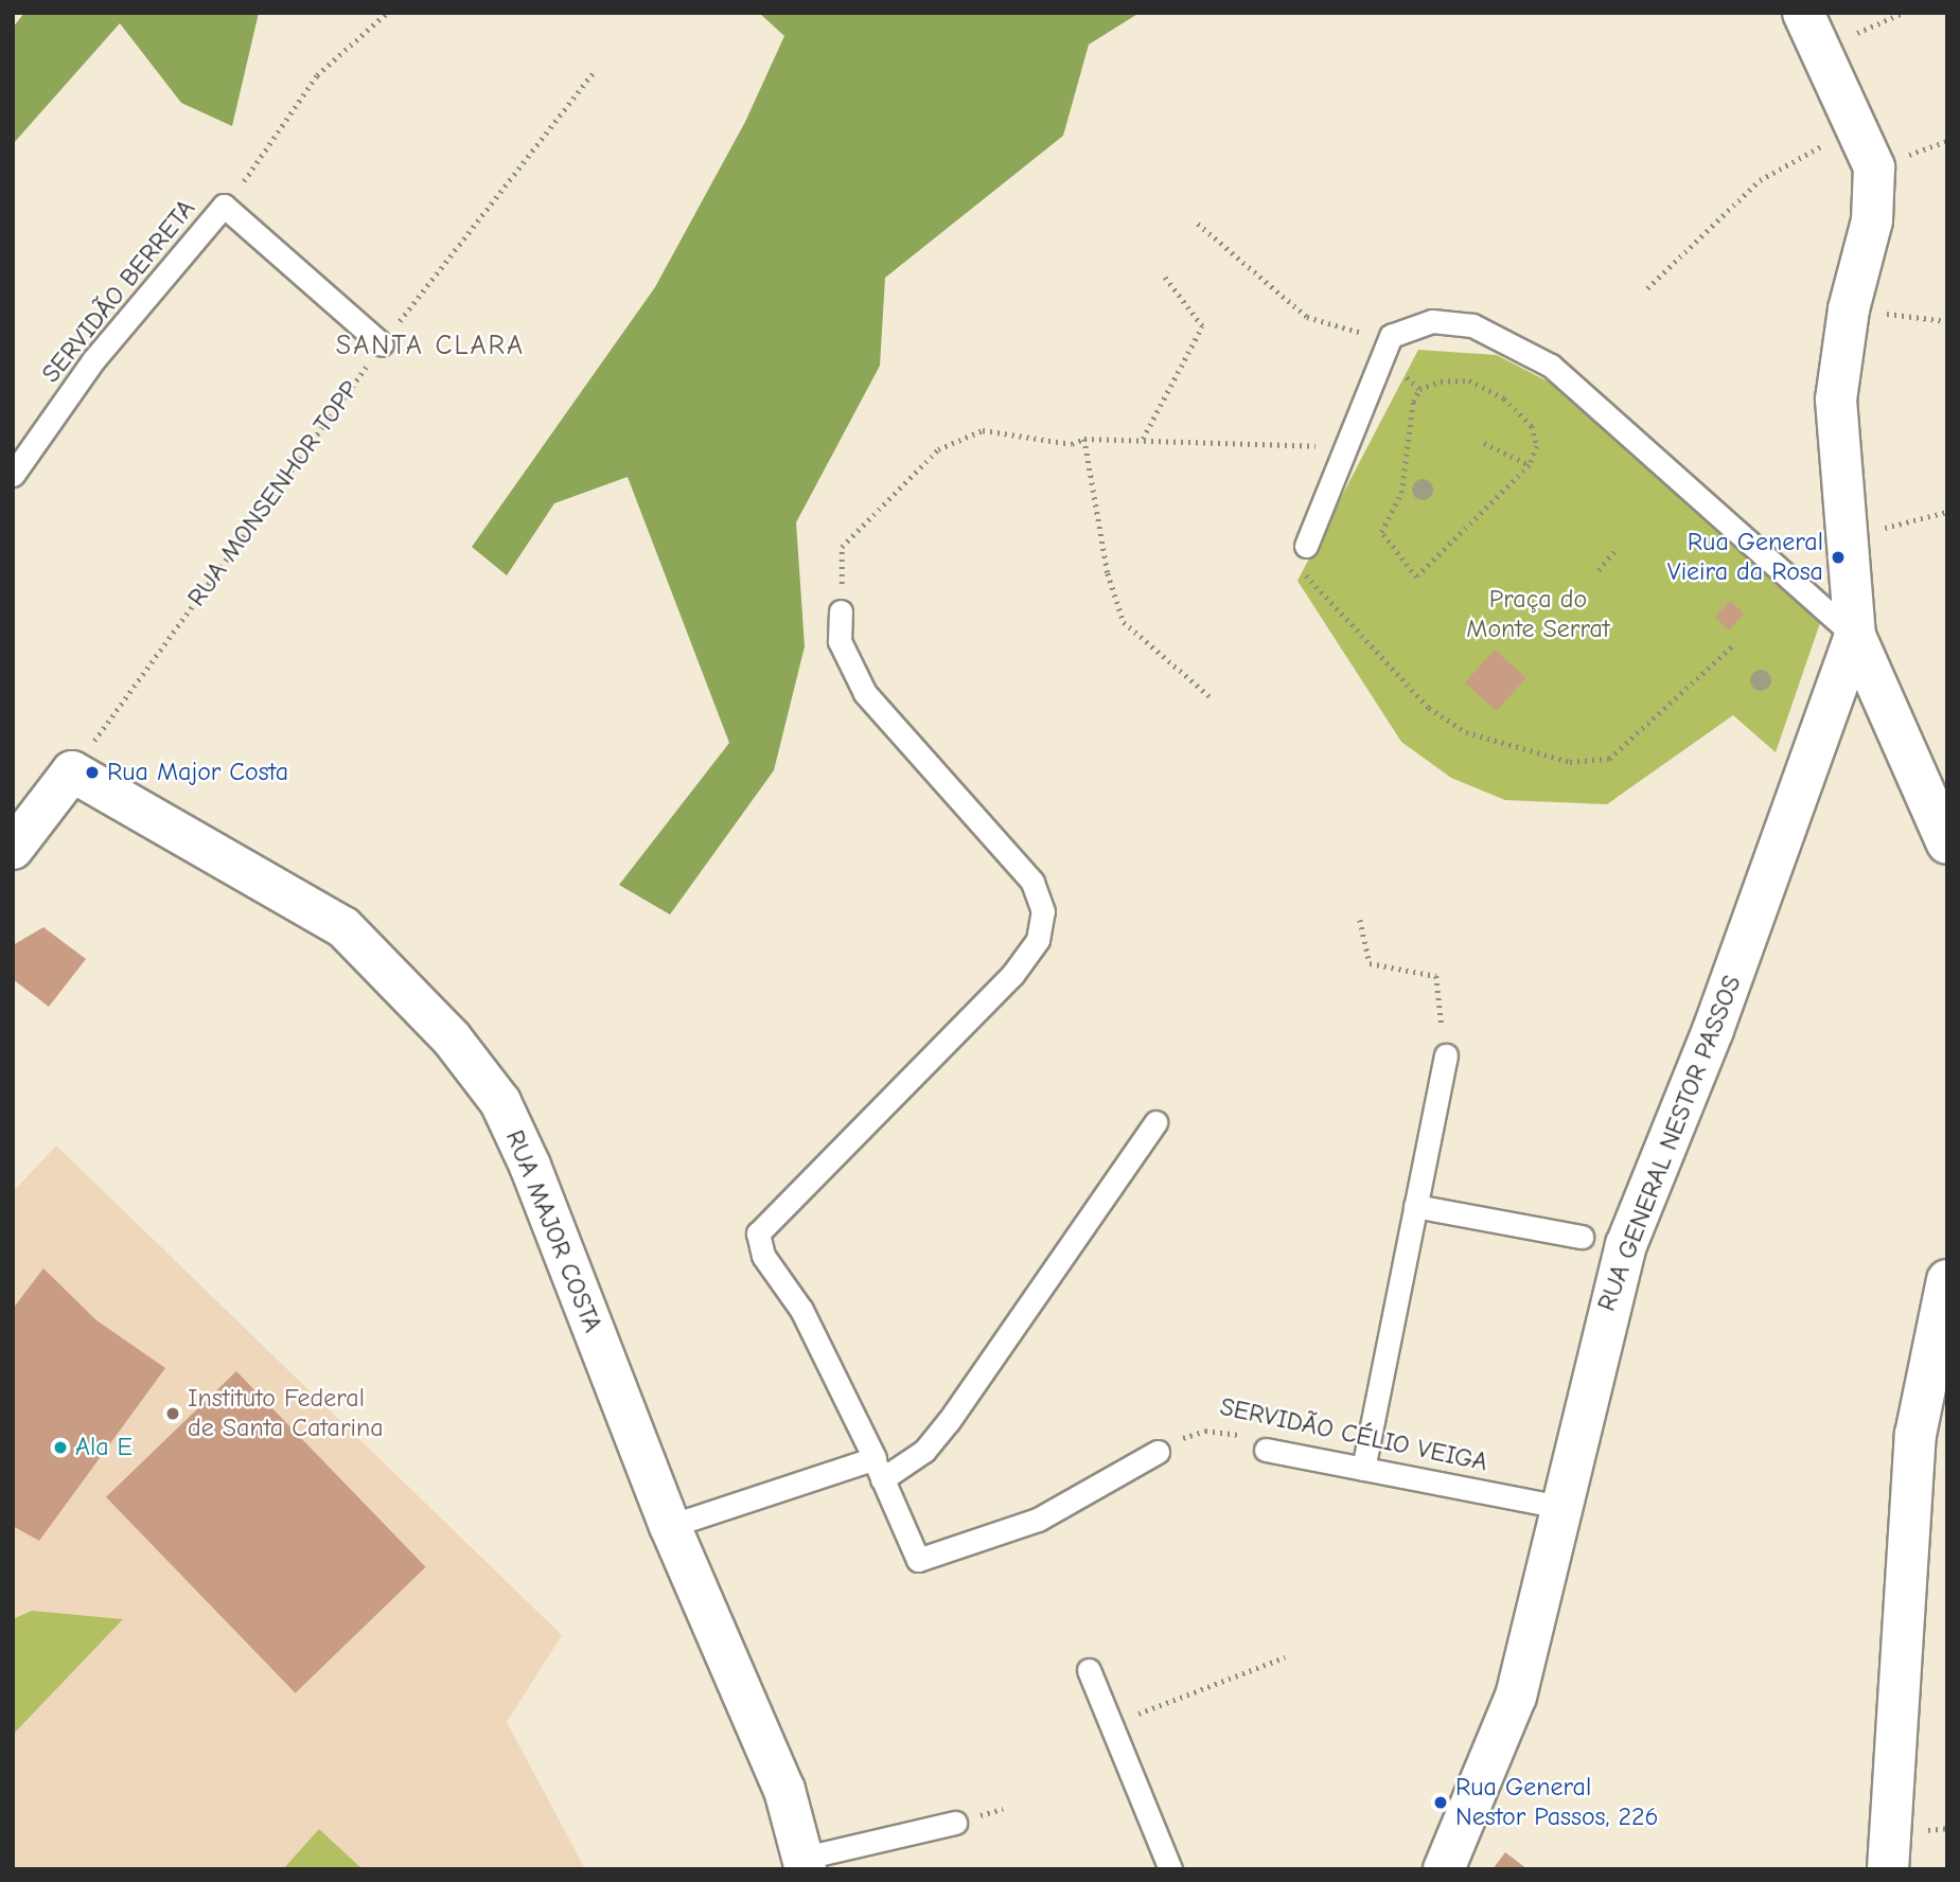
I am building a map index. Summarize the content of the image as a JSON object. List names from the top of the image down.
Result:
{
  "streets": {
    "street": ["RUA GENERAL NESTOR PASSOS", "RUA MAJOR COSTA"],
    "lane": ["SERVIDÃO BERRETA", "SERVIDÃO CÉLIO VEIGA"],
    "path": ["RUA MONSENHOR TOPP"]
  },
  "crossings": [
    ["SERVIDÃO BERRETA", "RUA MONSENHOR TOPP"],
    ["RUA MONSENHOR TOPP", "RUA MAJOR COSTA"],
    ["RUA GENERAL NESTOR PASSOS", "SERVIDÃO CÉLIO VEIGA"]
  ],
  "districts": ["SANTA CLARA"],
  "parks": ["Praça do Monte Serrat"],
  "places": [
    "Rua General Vieira da Rosa",
    "Rua Major Costa",
    "Instituto Federal de Santa Catarina",
    "Ala E",
    "Rua General Nestor Passos, 226"
  ]
}
